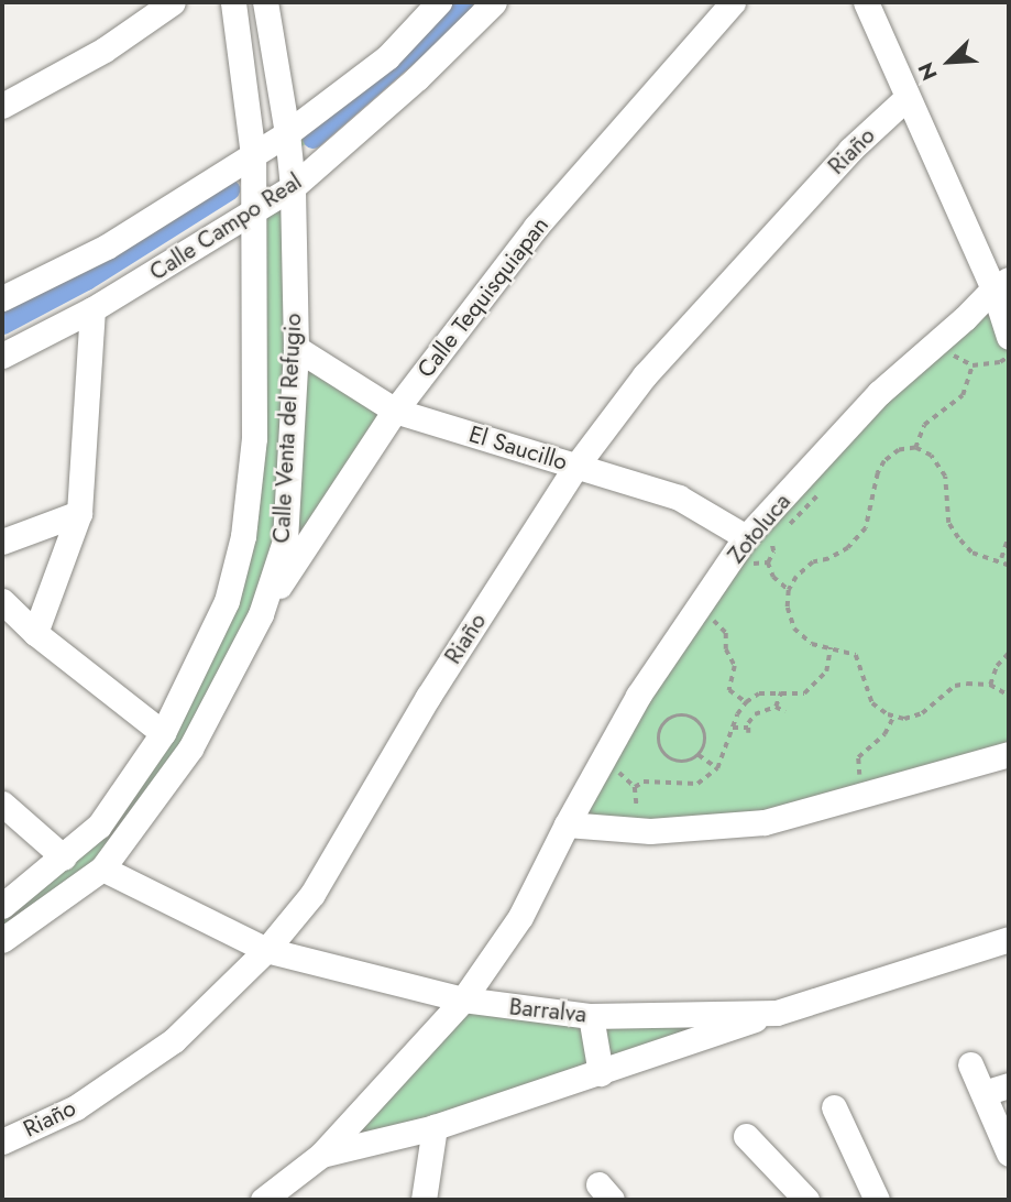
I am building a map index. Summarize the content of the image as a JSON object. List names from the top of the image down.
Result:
{
  "streets": {
    "street": [
      "Riaño",
      "Calle Campo Real",
      "Calle Tequisquiapan",
      "Calle Venta del Refugio",
      "El Saucillo",
      "Zotoluca",
      "Barralva"
    ]
  },
  "crossings": [
    ["Riaño", "El Saucillo"],
    ["Riaño", "Barralva"],
    ["Calle Campo Real", "Calle Venta del Refugio"],
    ["Calle Tequisquiapan", "Calle Venta del Refugio"],
    ["Calle Tequisquiapan", "El Saucillo"],
    ["Calle Venta del Refugio", "El Saucillo"],
    ["Calle Venta del Refugio", "Barralva"],
    ["El Saucillo", "Zotoluca"],
    ["Zotoluca", "Barralva"]
  ],
  "north": "bottom left"
}
